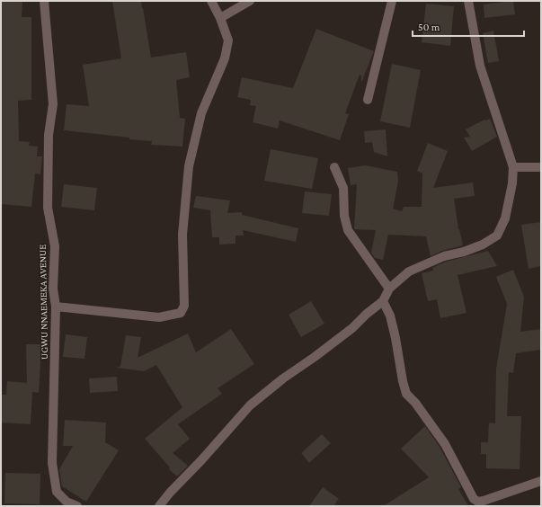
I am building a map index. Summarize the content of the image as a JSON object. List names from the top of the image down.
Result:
{
  "streets": {
    "street": ["UGWU NNAEMEKA AVENUE"]
  },
  "scale_bar": "50 m"
}
